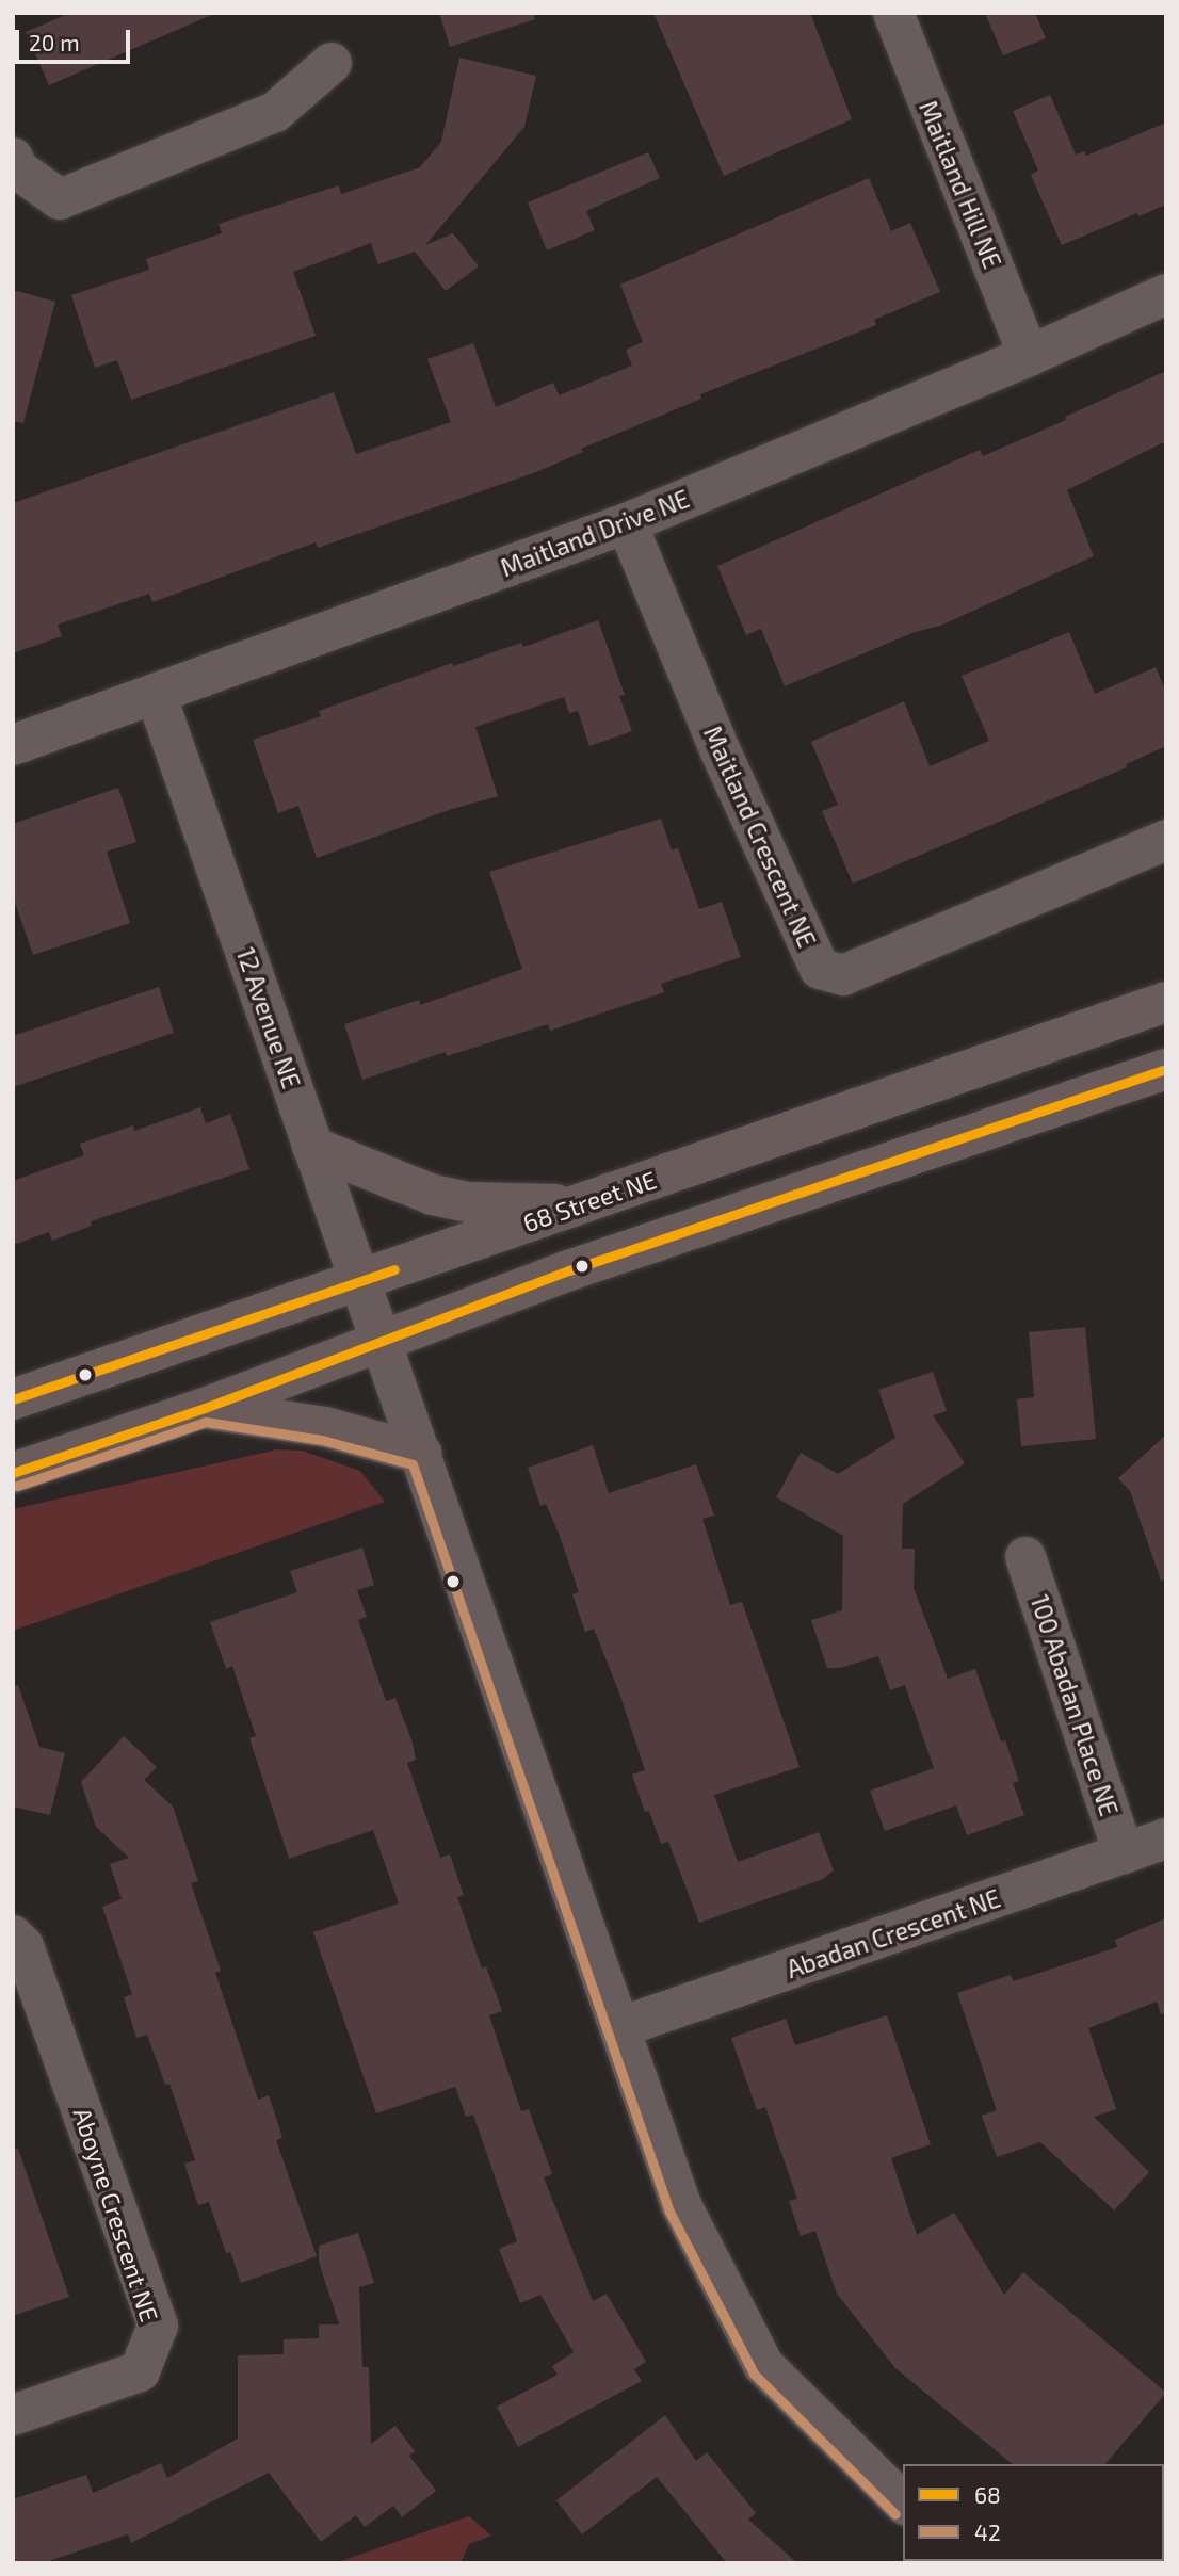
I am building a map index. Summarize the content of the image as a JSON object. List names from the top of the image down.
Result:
{
  "streets": {
    "main road": ["68 Street NE"],
    "street": [
      "Maitland Hill NE",
      "Maitland Drive NE",
      "Maitland Crescent NE",
      "12 Avenue NE",
      "100 Abadan Place NE",
      "Abadan Crescent NE",
      "Aboyne Crescent NE"
    ]
  },
  "crossings": [
    ["Maitland Hill NE", "Maitland Drive NE"],
    ["Maitland Drive NE", "Maitland Crescent NE"],
    ["Maitland Drive NE", "12 Avenue NE"],
    ["12 Avenue NE", "68 Street NE"],
    ["12 Avenue NE", "Abadan Crescent NE"],
    ["100 Abadan Place NE", "Abadan Crescent NE"]
  ],
  "lines": ["transit line 68", "transit line 42"],
  "legend": ["68", "42"],
  "scale_bar": "20 m"
}
